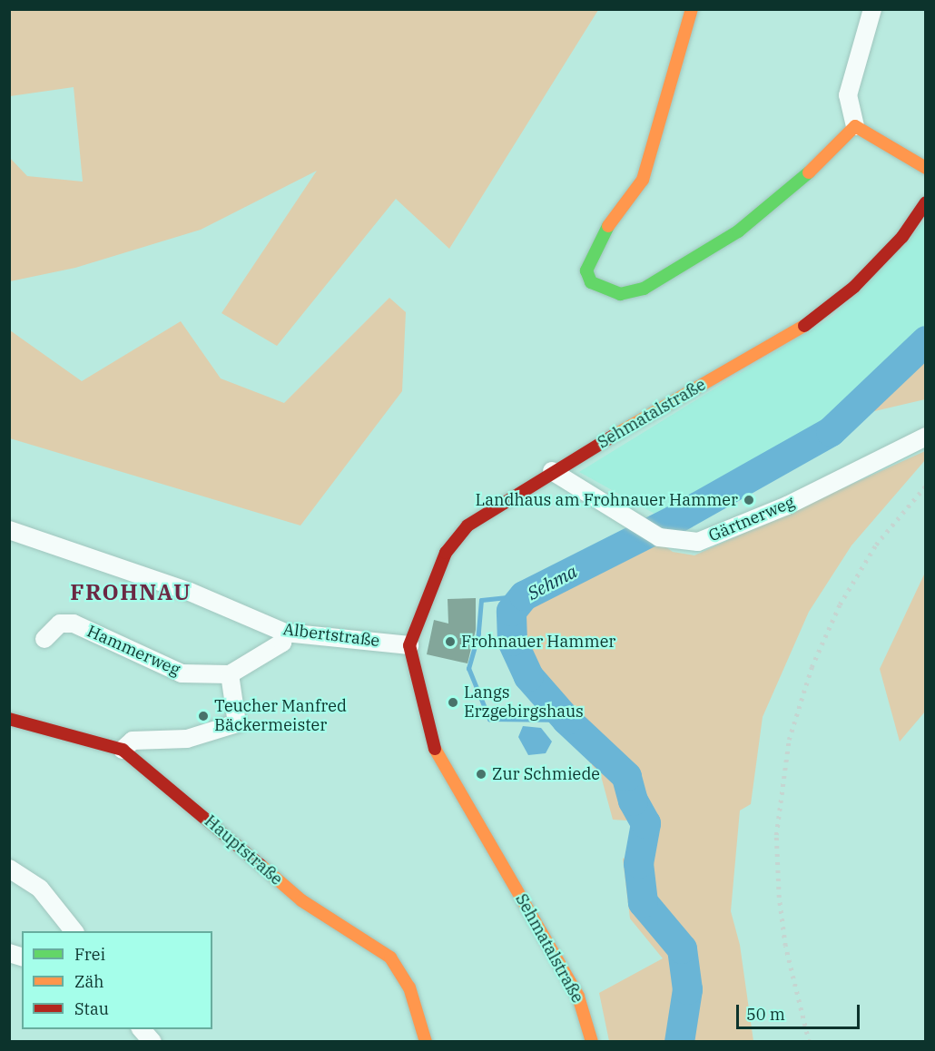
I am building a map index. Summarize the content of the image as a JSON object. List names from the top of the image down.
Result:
{
  "streets": {
    "street": [
      "Sehmatalstraße",
      "Gärtnerweg",
      "Albertstraße",
      "Hammerweg",
      "Hauptstraße"
    ]
  },
  "crossings": [
    ["Sehmatalstraße", "Gärtnerweg"],
    ["Sehmatalstraße", "Albertstraße"]
  ],
  "districts": ["FROHNAU"],
  "water": ["Sehma"],
  "places": [
    "Landhaus am Frohnauer Hammer",
    "Frohnauer Hammer",
    "Langs Erzgebirgshaus",
    "Teucher Manfred Bäckermeister",
    "Zur Schmiede"
  ],
  "legend": ["Frei", "Zäh", "Stau"],
  "scale_bar": "50 m"
}
